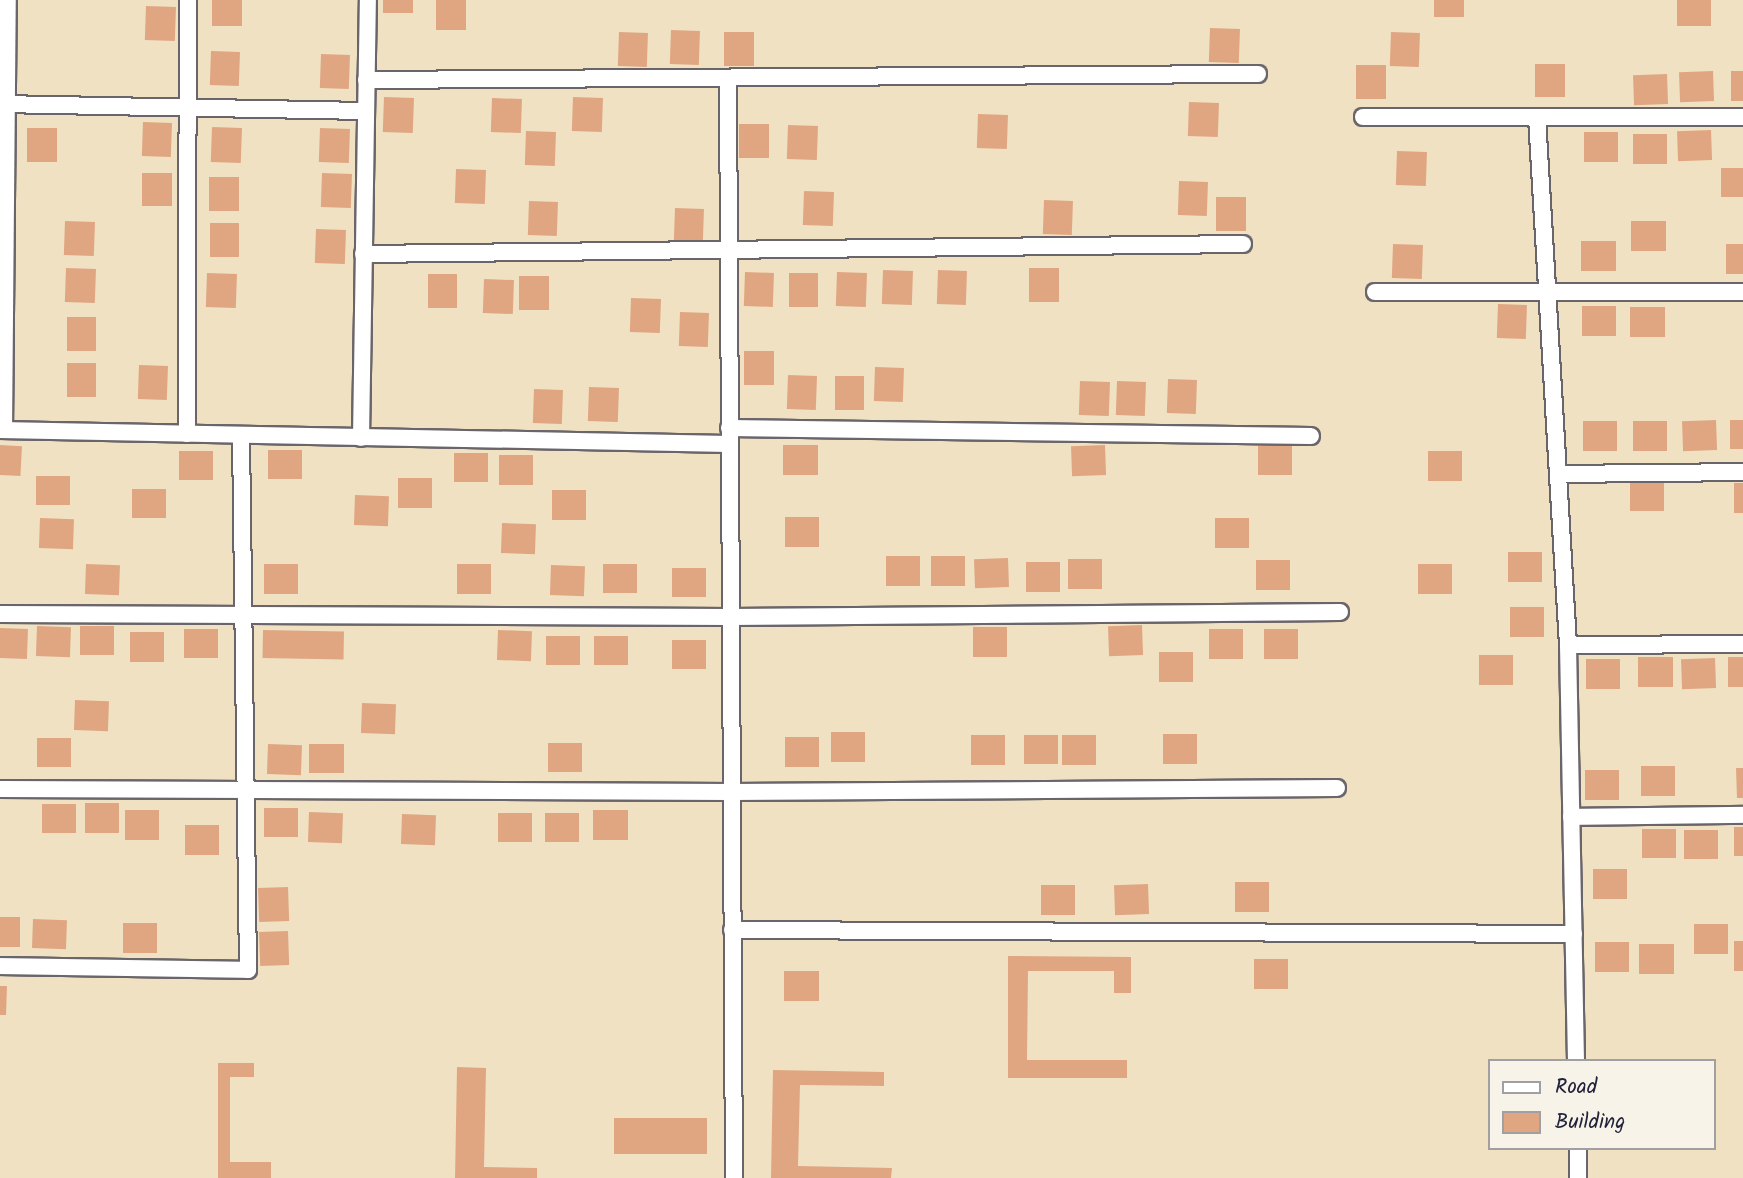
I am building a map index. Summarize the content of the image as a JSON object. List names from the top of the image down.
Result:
{
  "legend": ["Road", "Building"]
}
